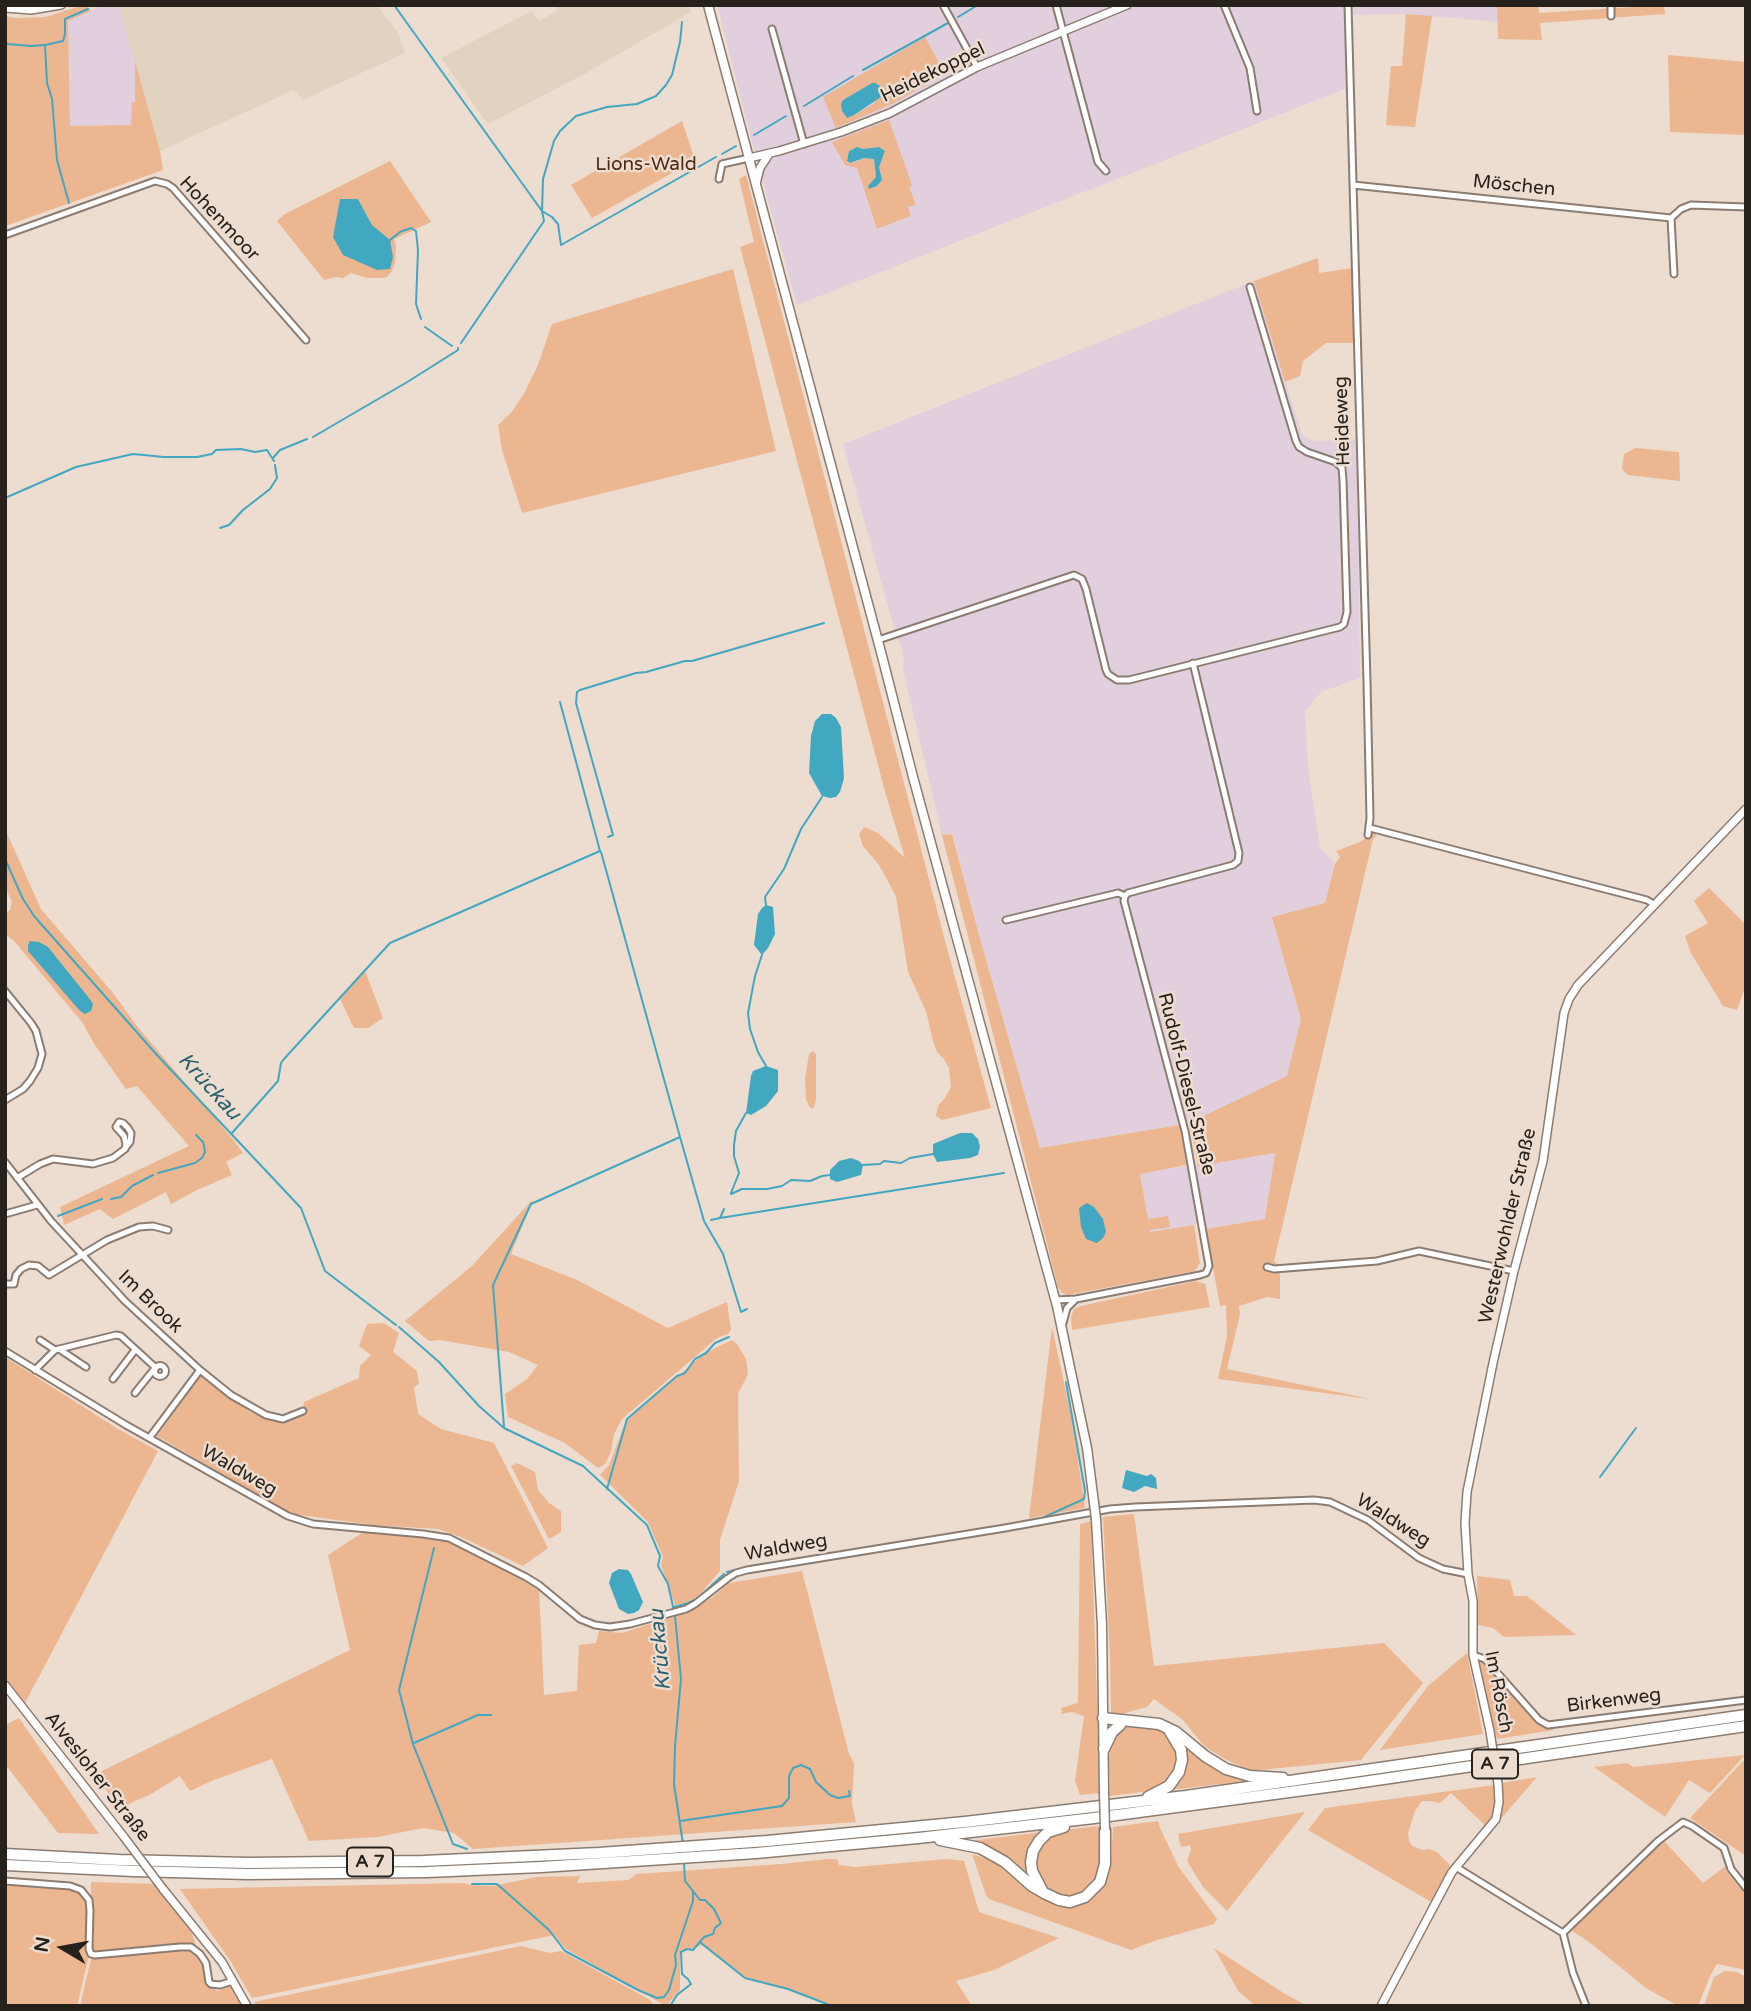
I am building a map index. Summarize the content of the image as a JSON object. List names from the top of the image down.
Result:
{
  "streets": {
    "highway": ["A 7"],
    "street": [
      "Heidekoppel",
      "Möschen",
      "Hohenmoor",
      "Heideweg",
      "Rudolf-Diesel-Straße",
      "Westerwohlder Straße",
      "Im Brook",
      "Waldweg",
      "Im Rösch",
      "Birkenweg",
      "Alvesloher Straße"
    ]
  },
  "crossings": [
    ["Möschen", "Heideweg"],
    ["Heideweg", "Westerwohlder Straße"],
    ["Westerwohlder Straße", "Waldweg"],
    ["Westerwohlder Straße", "Im Rösch"],
    ["Im Rösch", "Birkenweg"]
  ],
  "water": ["Krückau"],
  "parks": ["Lions-Wald"],
  "north": "left"
}
